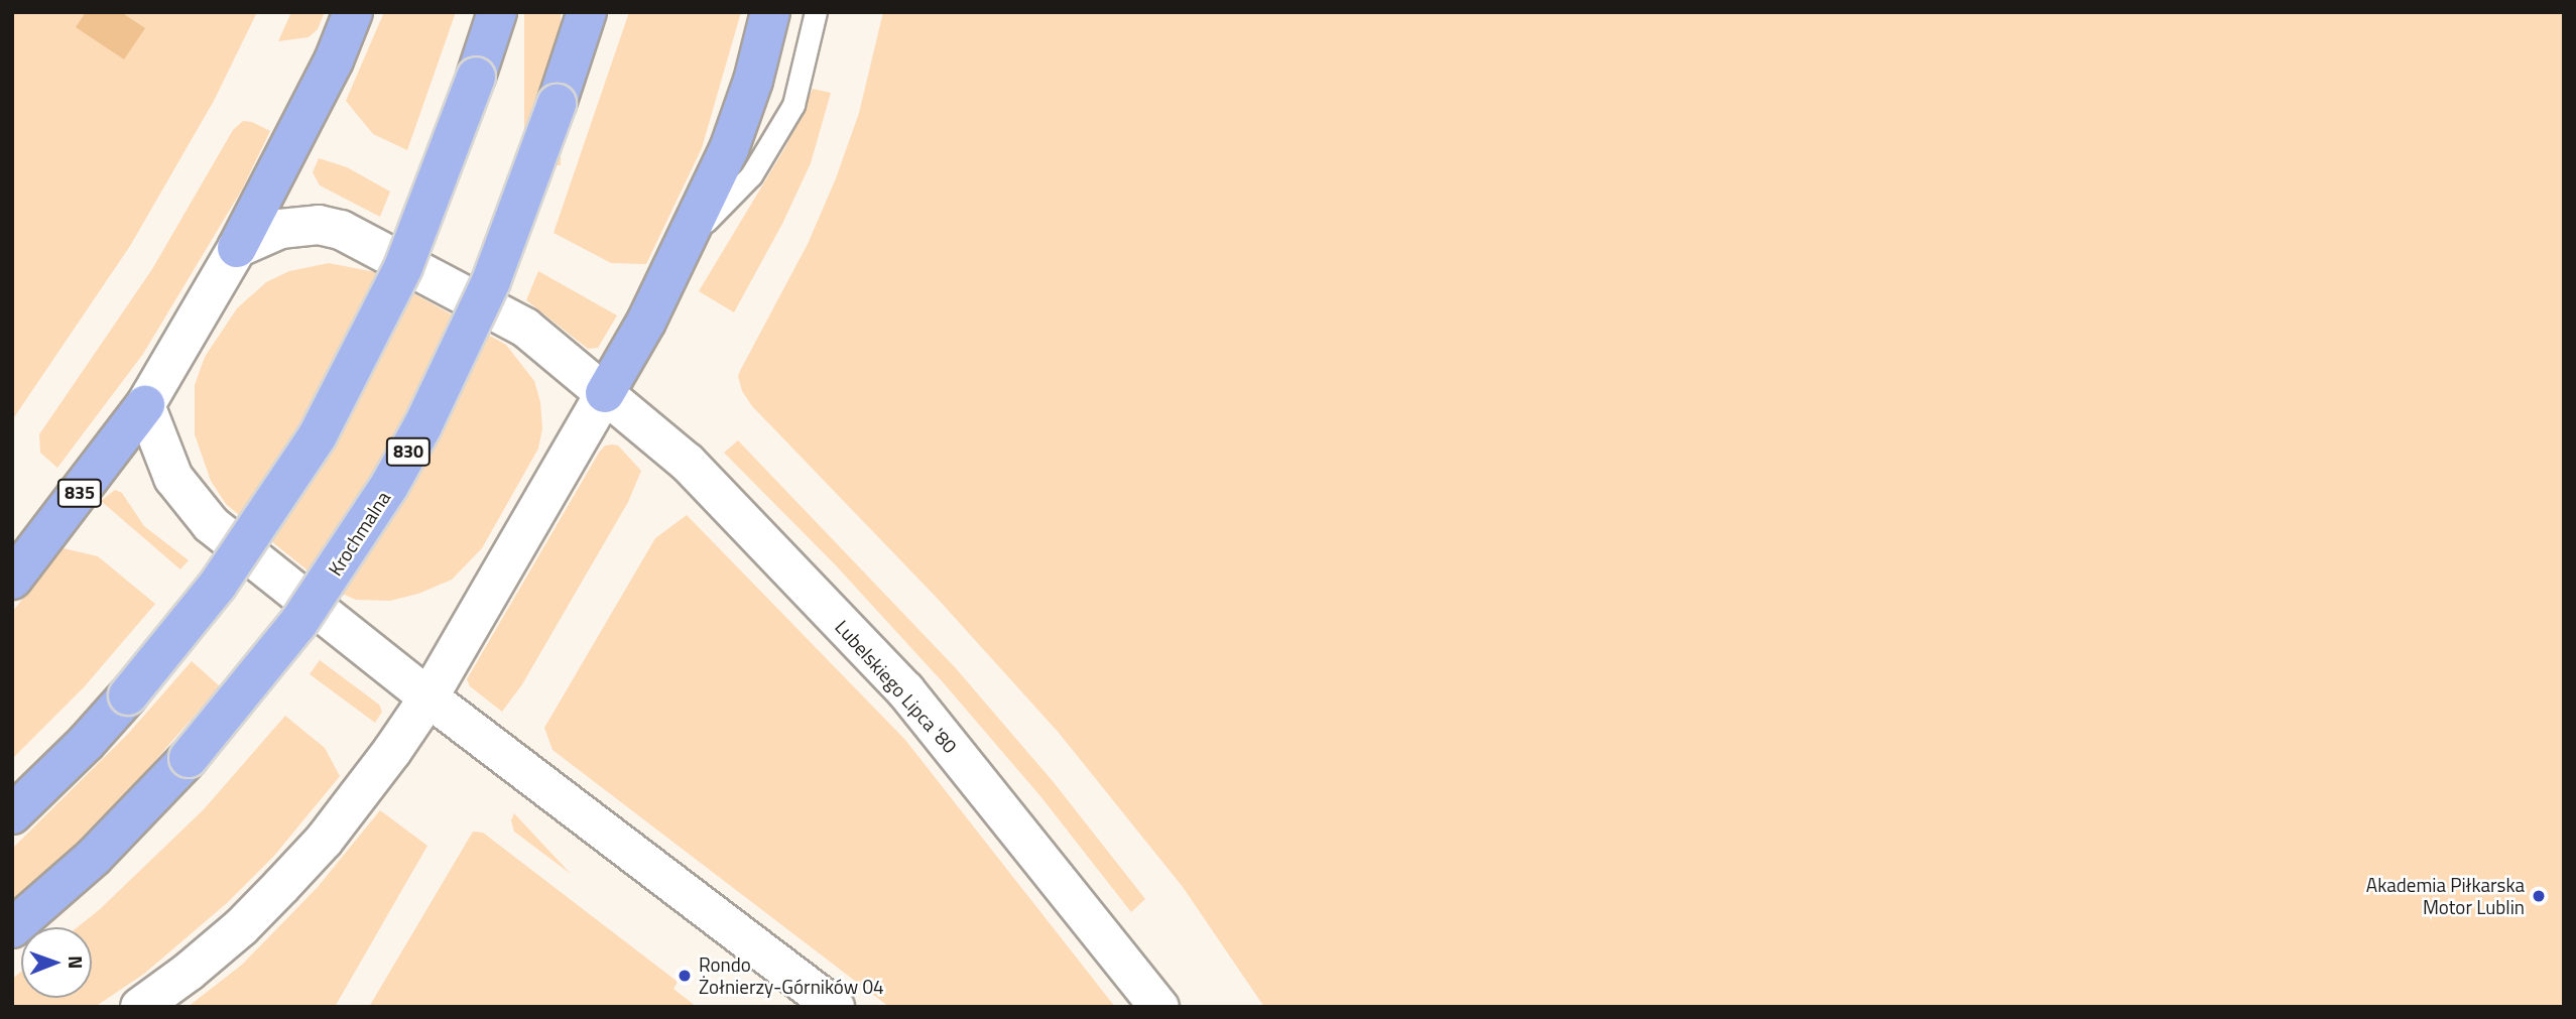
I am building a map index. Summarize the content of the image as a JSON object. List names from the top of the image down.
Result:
{
  "streets": {
    "main road": [
      "830",
      "835",
      "Krochmalna",
      "Lubelskiego Lipca '80"
    ]
  },
  "crossings": [
    ["835", "Lubelskiego Lipca '80"]
  ],
  "places": ["Akademia Piłkarska Motor Lublin", "Rondo Żołnierzy-Górników 04"],
  "north": "right"
}
